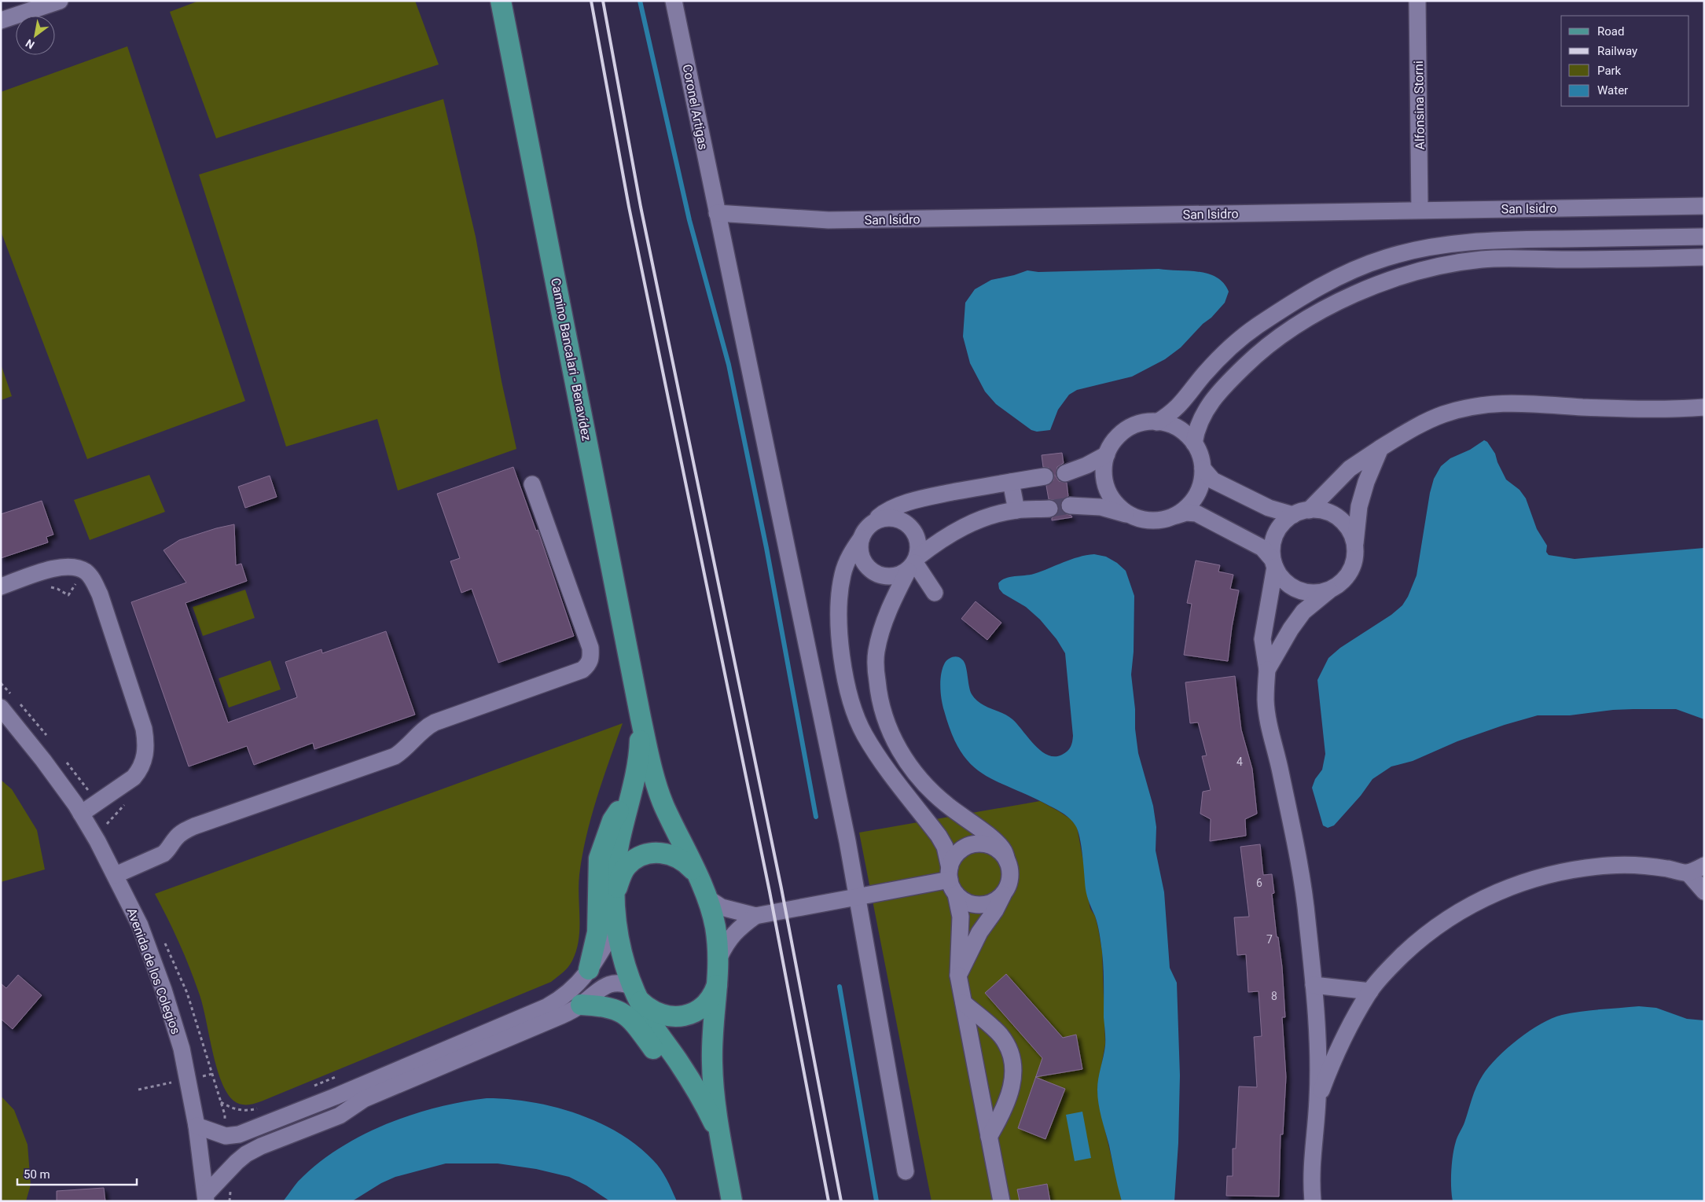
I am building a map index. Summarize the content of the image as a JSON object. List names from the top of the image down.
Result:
{
  "streets": {
    "main road": ["Camino Bancalari - Benavídez"],
    "street": [
      "Alfonsina Storni",
      "Coronel Artigas",
      "San Isidro",
      "Avenida de los Colegios"
    ]
  },
  "crossings": [
    ["Alfonsina Storni", "San Isidro"],
    ["Coronel Artigas", "San Isidro"]
  ],
  "house_numbers": [
    "4",
    "6",
    "7",
    "8"
  ],
  "legend": [
    "Road",
    "Railway",
    "Park",
    "Water"
  ],
  "scale_bar": "50 m",
  "north": "bottom left"
}
